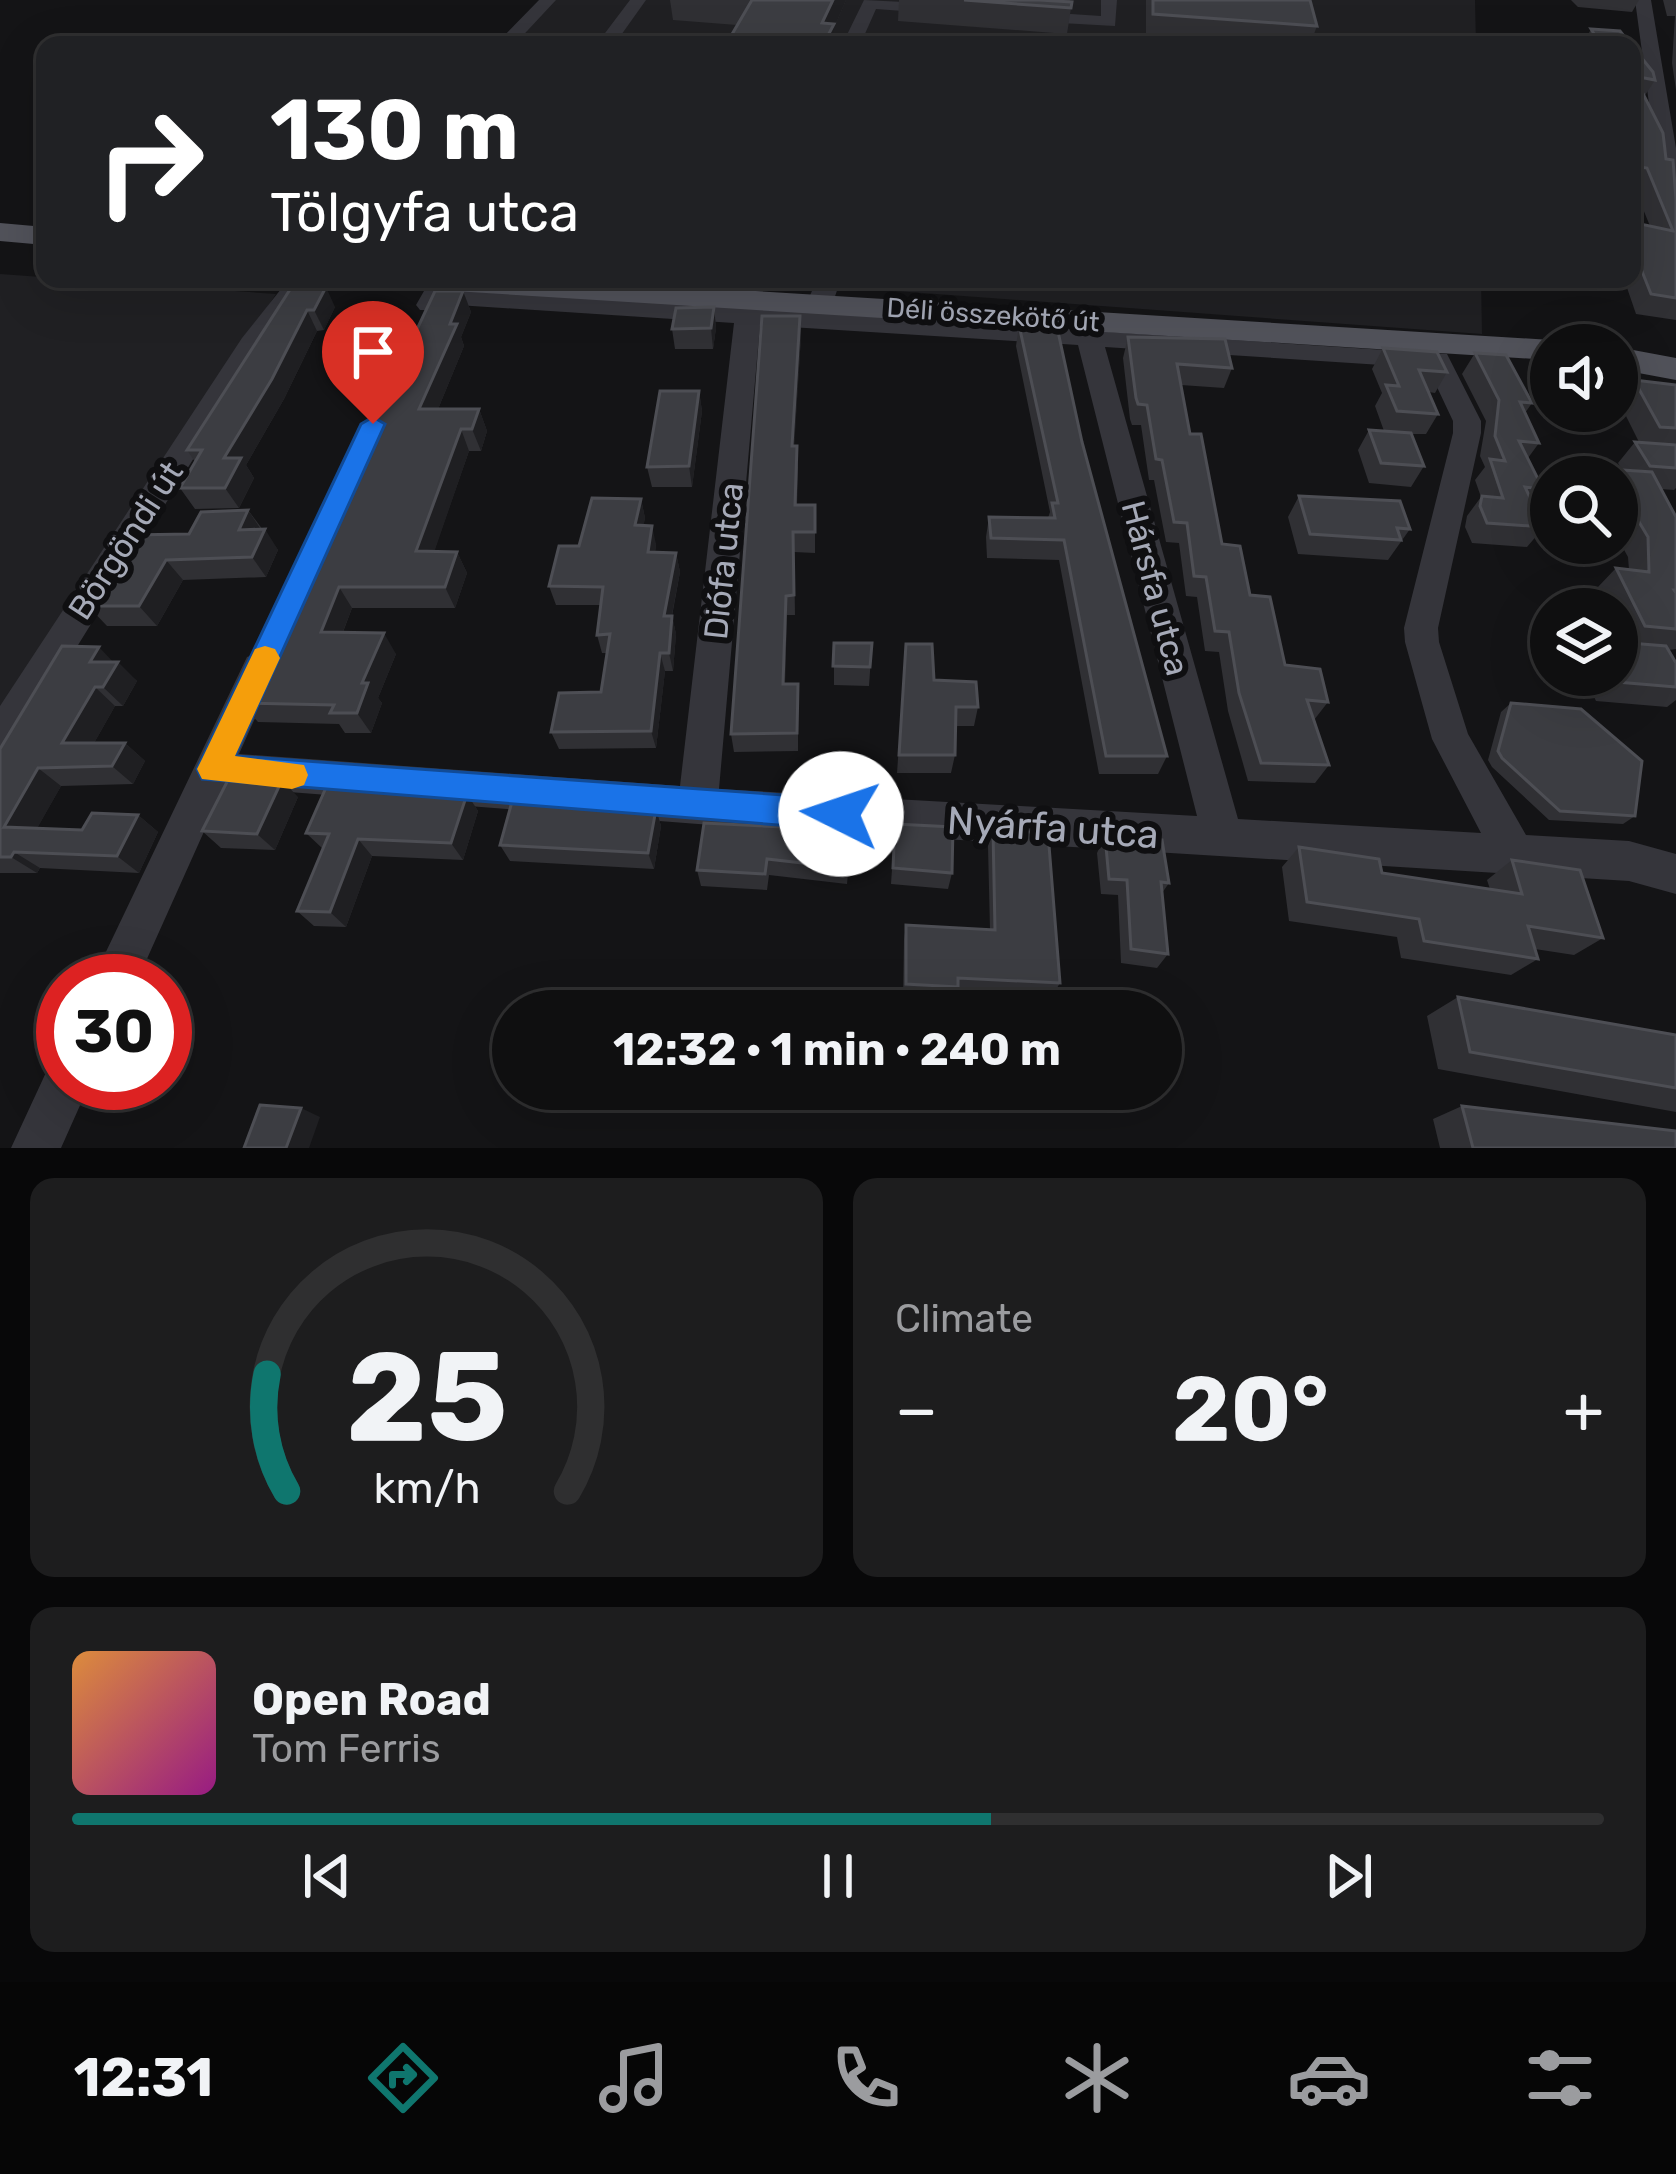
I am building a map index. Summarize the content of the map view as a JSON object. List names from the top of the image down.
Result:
{
  "streets": {
    "main road": ["Déli összekötő út"],
    "street": [
      "Börgöndi út",
      "Diófa utca",
      "Hársfa utca",
      "Nyárfa utca"
    ]
  },
  "crossings": [
    ["Diófa utca", "Nyárfa utca"],
    ["Hársfa utca", "Nyárfa utca"]
  ],
  "page": {
    "turn": ["130 m", "Tölgyfa utca"],
    "limit": "30",
    "trip": "12:32 · 1 min · 240 m",
    "tile": "Climate",
    "heat": ["−", "20°", "+"],
    "song": ["Open Road", "Tom Ferris"],
    "tabs": "12:31",
    "gauge": ["25", "km/h"]
  }
}
